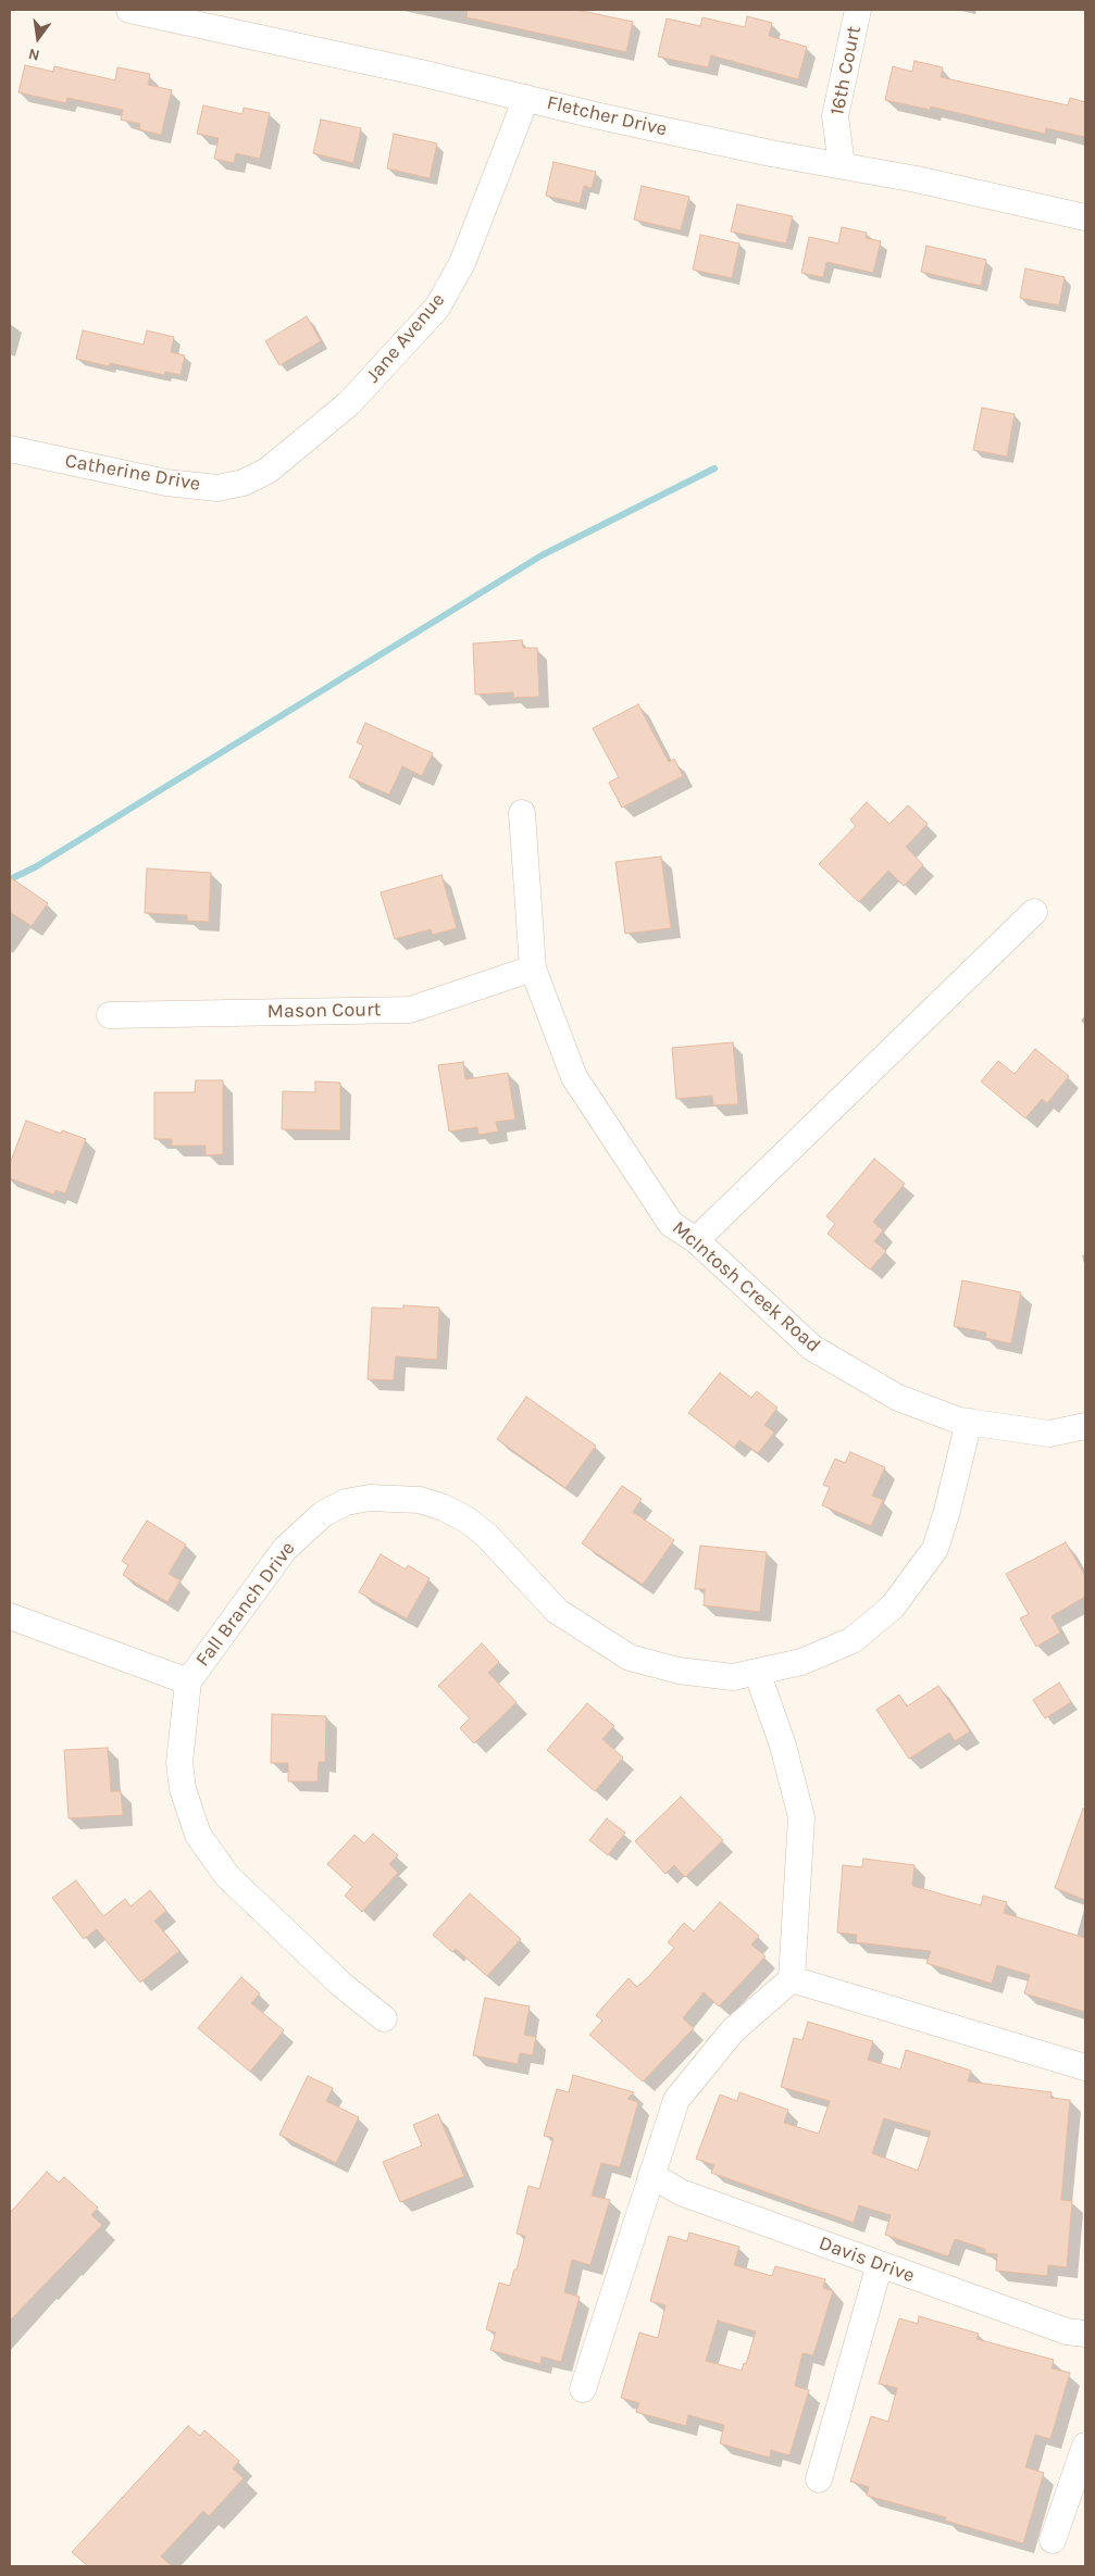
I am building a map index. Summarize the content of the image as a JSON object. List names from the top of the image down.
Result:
{
  "streets": {
    "street": [
      "16th Court",
      "Fletcher Drive",
      "Jane Avenue",
      "Catherine Drive",
      "Mason Court",
      "McIntosh Creek Road",
      "Fall Branch Drive",
      "Davis Drive"
    ]
  },
  "crossings": [
    ["16th Court", "Fletcher Drive"],
    ["Fletcher Drive", "Jane Avenue"],
    ["Jane Avenue", "Catherine Drive"],
    ["Mason Court", "McIntosh Creek Road"],
    ["McIntosh Creek Road", "Fall Branch Drive"]
  ],
  "north": "bottom"
}
